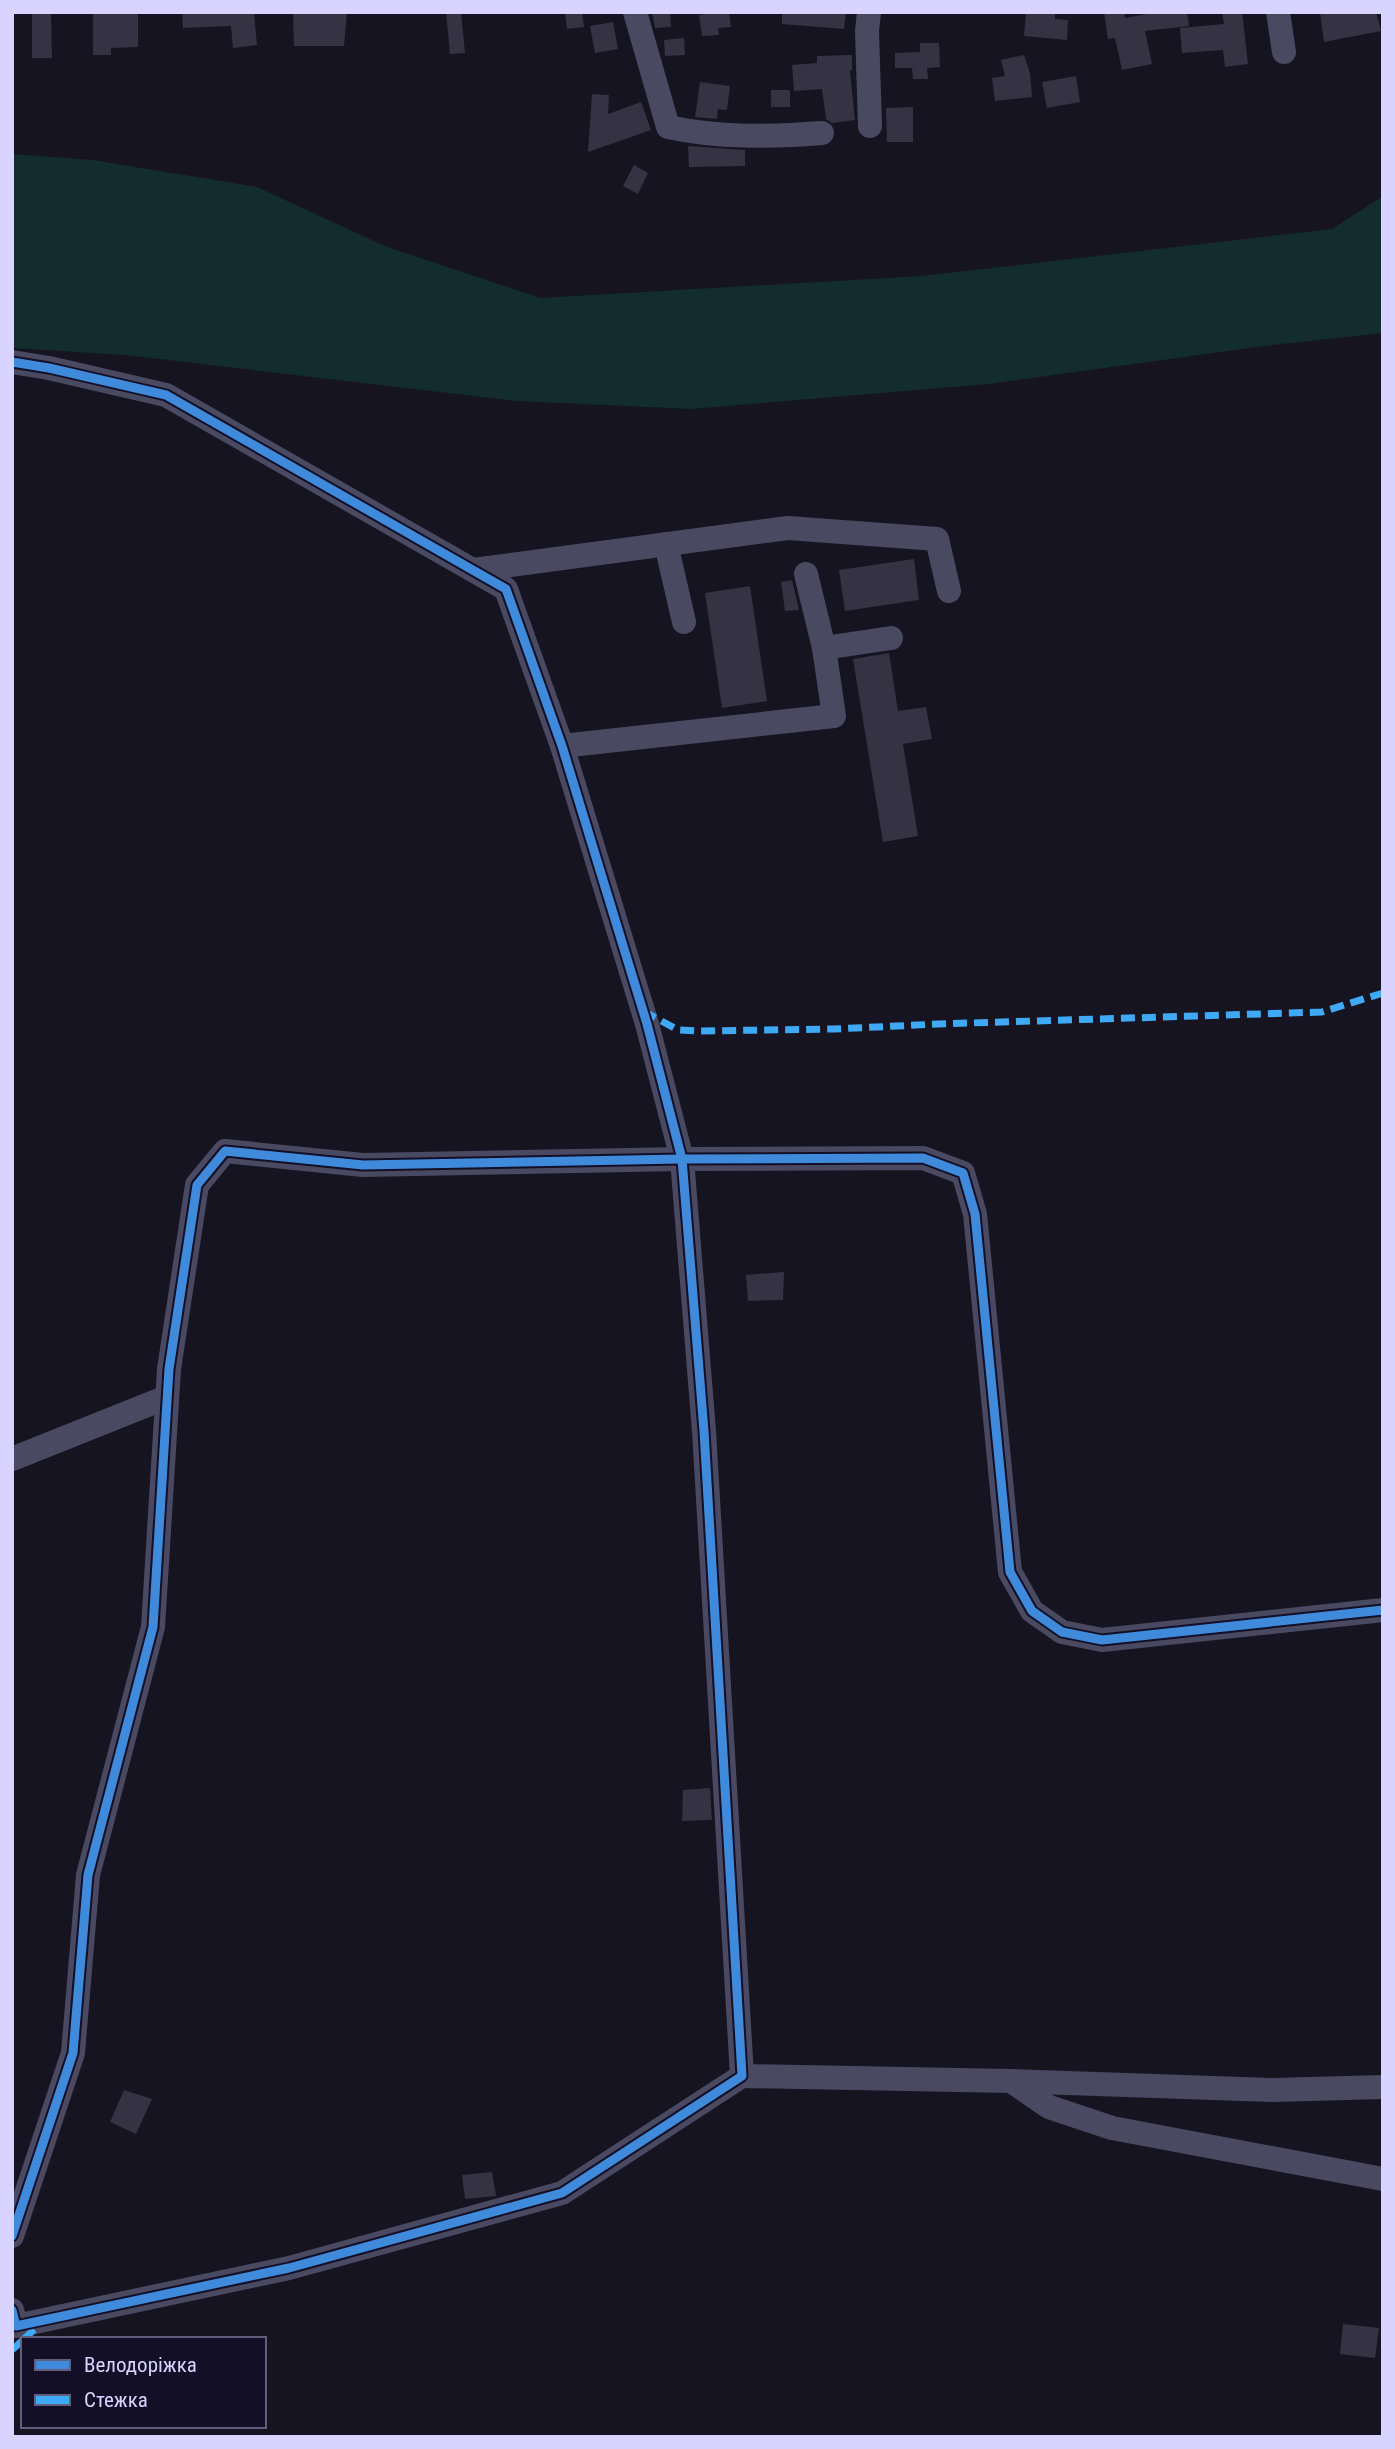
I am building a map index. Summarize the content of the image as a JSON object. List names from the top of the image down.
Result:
{
  "legend": ["Велодоріжка", "Стежка"]
}
